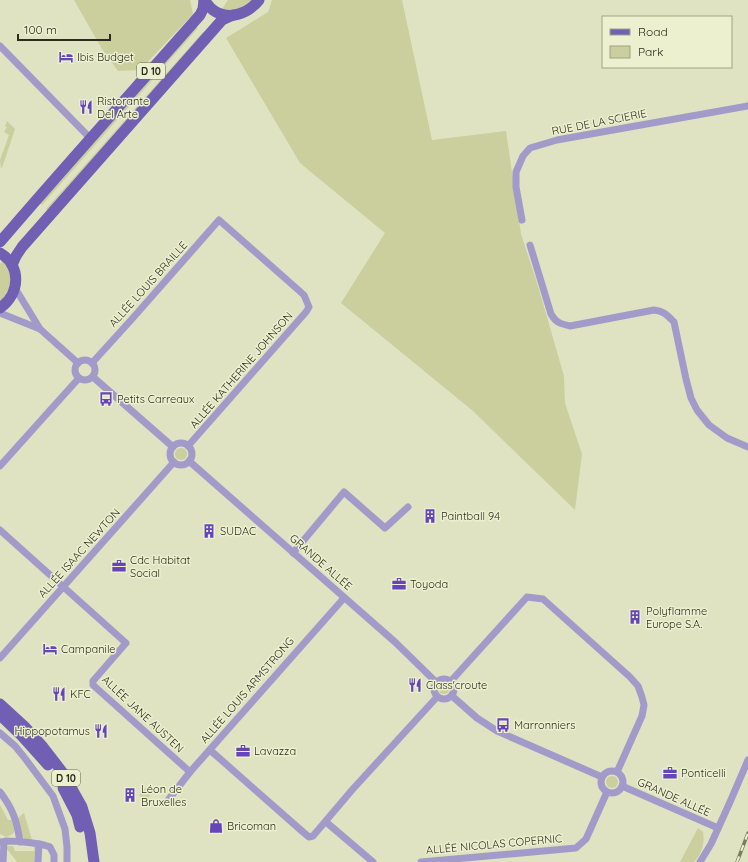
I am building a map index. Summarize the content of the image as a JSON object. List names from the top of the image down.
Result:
{
  "streets": {
    "main road": ["D 10"],
    "street": [
      "RUE DE LA SCIERIE",
      "ALLÉE LOUIS BRAILLE",
      "ALLÉE KATHERINE JOHNSON",
      "ALLÉE ISAAC NEWTON",
      "GRANDE ALLÉE",
      "ALLÉE LOUIS ARMSTRONG",
      "ALLÉE JANE AUSTEN",
      "ALLÉE NICOLAS COPERNIC"
    ]
  },
  "crossings": [
    ["ALLÉE LOUIS BRAILLE", "ALLÉE KATHERINE JOHNSON"],
    ["ALLÉE KATHERINE JOHNSON", "ALLÉE ISAAC NEWTON"],
    ["ALLÉE KATHERINE JOHNSON", "GRANDE ALLÉE"],
    ["ALLÉE ISAAC NEWTON", "GRANDE ALLÉE"],
    ["ALLÉE ISAAC NEWTON", "ALLÉE JANE AUSTEN"],
    ["GRANDE ALLÉE", "ALLÉE LOUIS ARMSTRONG"],
    ["GRANDE ALLÉE", "ALLÉE NICOLAS COPERNIC"],
    ["ALLÉE LOUIS ARMSTRONG", "ALLÉE JANE AUSTEN"]
  ],
  "places": {
    "hotel": ["Ibis Budget", "Campanile"],
    "restaurant": [
      "Ristorante Del Arte",
      "Class'croute",
      "KFC",
      "Hippopotamus"
    ],
    "bus stop": ["Petits Carreaux", "Marronniers"],
    "building": [
      "Paintball 94",
      "SUDAC",
      "Polyflamme Europe S.A.",
      "Léon de Bruxelles"
    ],
    "office": [
      "Cdc Habitat Social",
      "Toyoda",
      "Lavazza",
      "Ponticelli"
    ],
    "shop": ["Bricoman"]
  },
  "legend": ["Road", "Park"],
  "scale_bar": "100 m"
}
